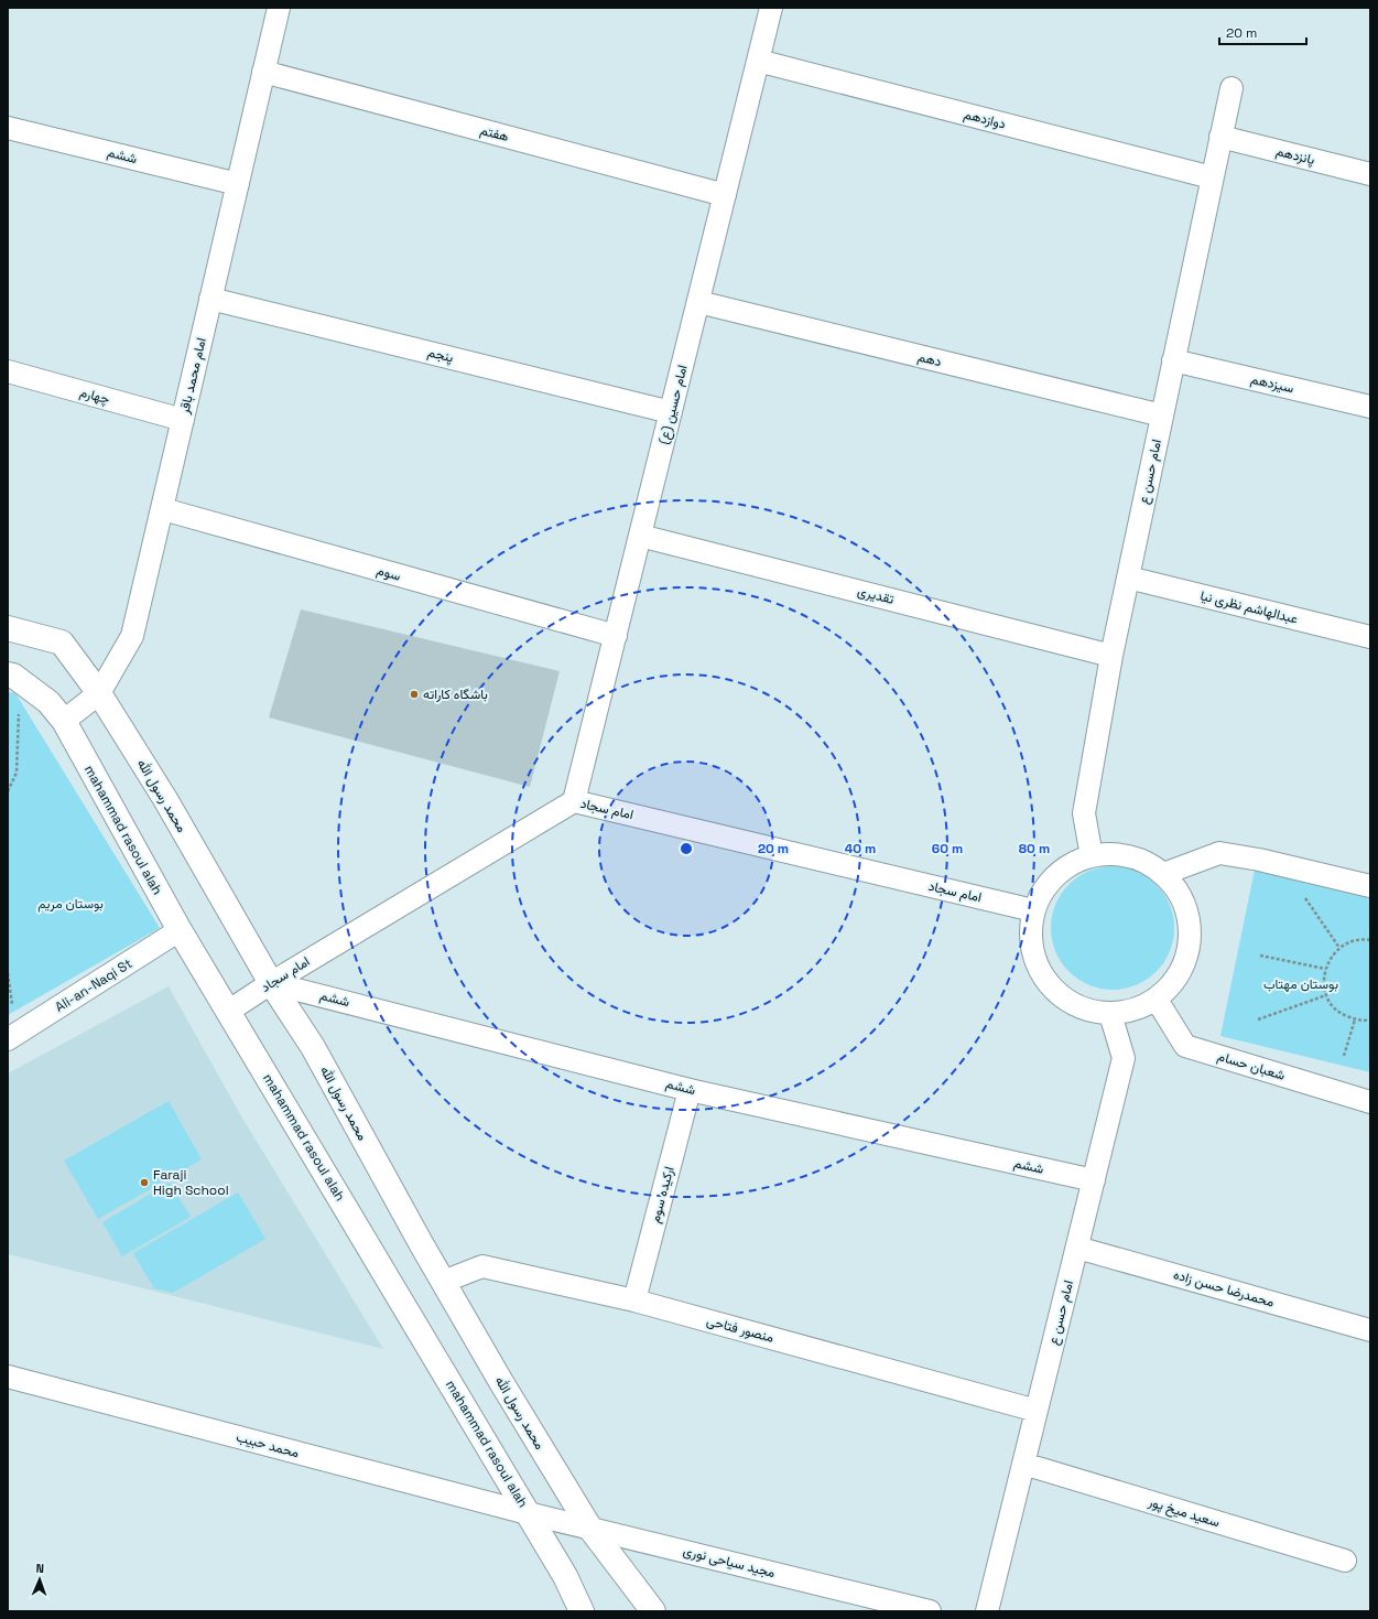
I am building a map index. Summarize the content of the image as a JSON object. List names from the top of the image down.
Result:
{
  "streets": {
    "street": [
      "دوازدهم",
      "هفتم",
      "ششم",
      "پانزدهم",
      "پنجم",
      "دهم",
      "امام محمد باقر",
      "سیزدهم",
      "چهارم",
      "امام حسین (ع)",
      "امام حسن ع",
      "سوم",
      "تقدیری",
      "عبدالهاشم نظری نیا",
      "محمد رسول الله",
      "امام سجاد",
      "mahammad rasoul alah",
      "Ali-an-Naqi St",
      "شعبان حسام",
      "ارکیده سوم",
      "محمدرضا حسن زاده",
      "منصور فتاحی",
      "محمد حبیب",
      "سعید میخ پور",
      "مجید سیاحی نوری"
    ]
  },
  "crossings": [
    ["دوازدهم", "امام حسین (ع)"],
    ["دوازدهم", "امام حسن ع"],
    ["هفتم", "امام محمد باقر"],
    ["هفتم", "امام حسین (ع)"],
    ["ششم", "امام محمد باقر"],
    ["ششم", "امام حسن ع"],
    ["ششم", "محمد رسول الله"],
    ["ششم", "امام سجاد"],
    ["ششم", "ارکیده سوم"],
    ["پانزدهم", "امام حسن ع"],
    ["پنجم", "امام محمد باقر"],
    ["پنجم", "امام حسین (ع)"],
    ["دهم", "امام حسین (ع)"],
    ["دهم", "امام حسن ع"],
    ["امام محمد باقر", "چهارم"],
    ["امام محمد باقر", "سوم"],
    ["امام محمد باقر", "محمد رسول الله"],
    ["امام محمد باقر", "mahammad rasoul alah"],
    ["سیزدهم", "امام حسن ع"],
    ["امام حسین (ع)", "سوم"],
    ["امام حسین (ع)", "تقدیری"],
    ["امام حسین (ع)", "امام سجاد"],
    ["امام حسن ع", "تقدیری"],
    ["امام حسن ع", "عبدالهاشم نظری نیا"],
    ["امام حسن ع", "محمدرضا حسن زاده"],
    ["امام حسن ع", "منصور فتاحی"],
    ["امام حسن ع", "سعید میخ پور"],
    ["محمد رسول الله", "امام سجاد"],
    ["محمد رسول الله", "منصور فتاحی"],
    ["محمد رسول الله", "مجید سیاحی نوری"],
    ["امام سجاد", "mahammad rasoul alah"],
    ["mahammad rasoul alah", "Ali-an-Naqi St"],
    ["mahammad rasoul alah", "محمد حبیب"],
    ["mahammad rasoul alah", "مجید سیاحی نوری"],
    ["ارکیده سوم", "منصور فتاحی"],
    ["محمد حبیب", "مجید سیاحی نوری"]
  ],
  "parks": ["بوستان مریم", "بوستان مهتاب"],
  "places": ["باشگاه کاراته", "Faraji High School"],
  "scale_bar": "20 m",
  "north": "top",
  "rings": [
    "20 m",
    "40 m",
    "60 m",
    "80 m"
  ]
}
